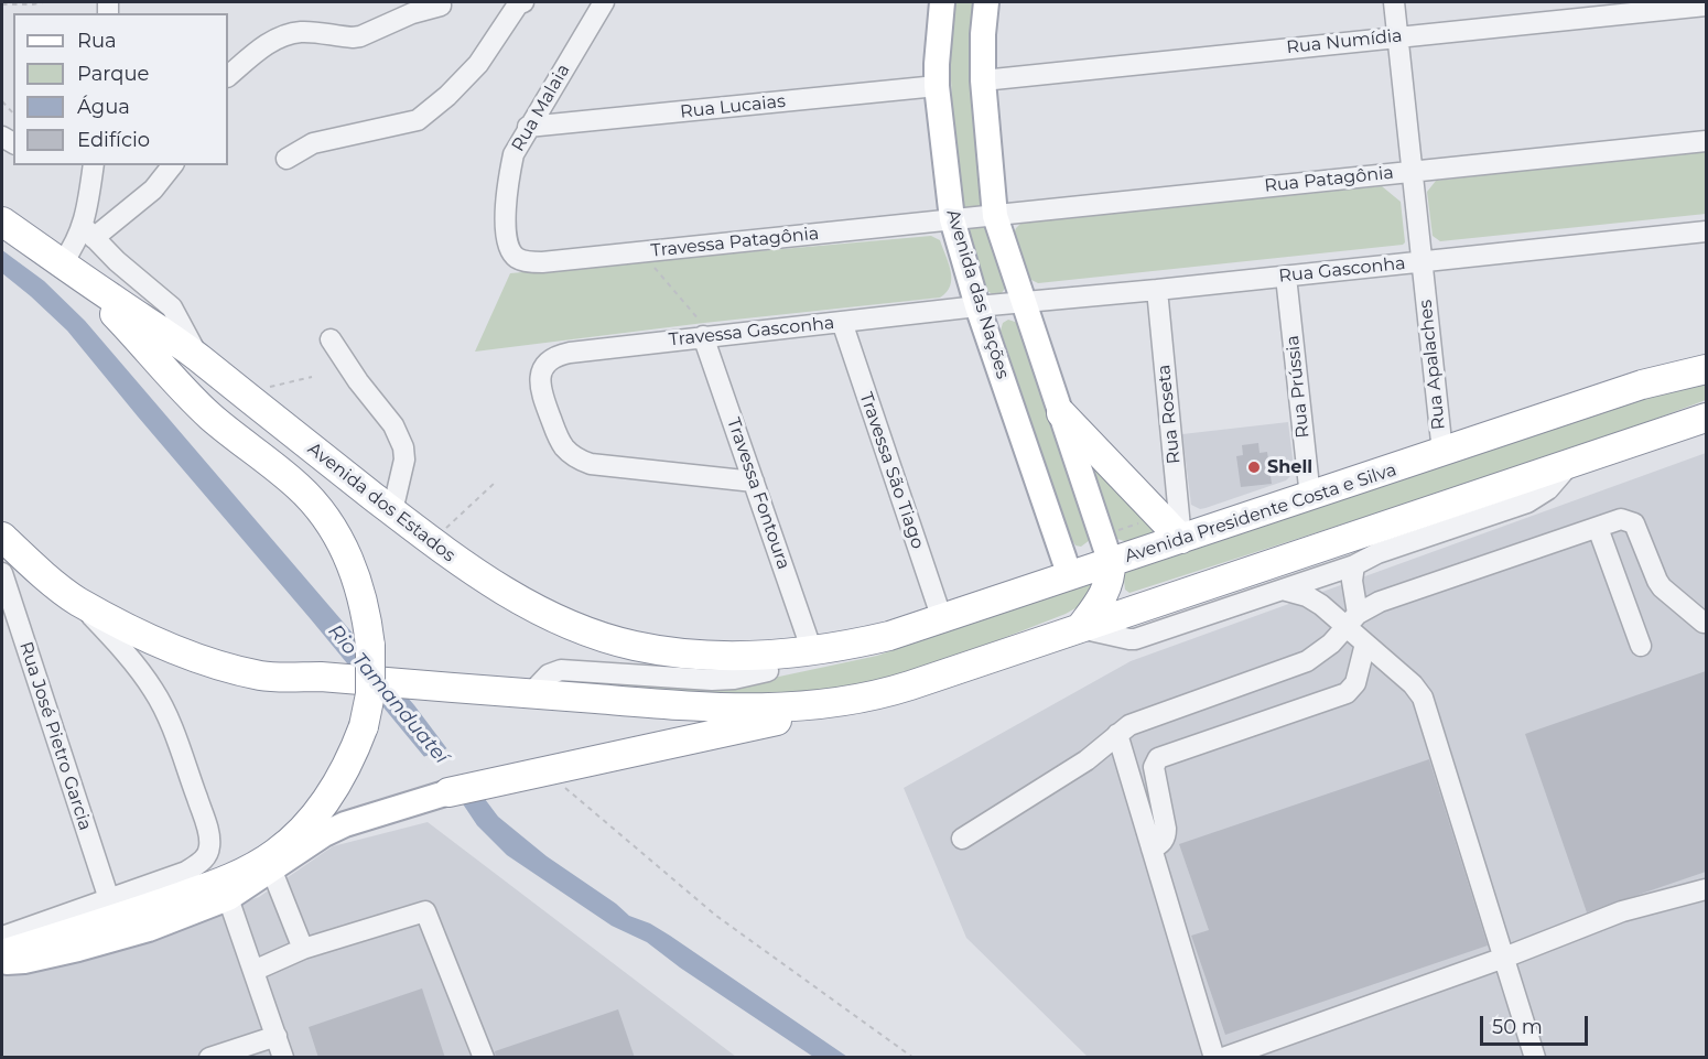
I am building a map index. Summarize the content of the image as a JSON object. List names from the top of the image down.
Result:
{
  "streets": {
    "highway": ["Avenida dos Estados", "Avenida Presidente Costa e Silva"],
    "main road": ["Avenida das Nações"],
    "street": [
      "Rua Numídia",
      "Rua Lucaias",
      "Rua Malaia",
      "Rua Patagônia",
      "Travessa Patagônia",
      "Rua Gasconha",
      "Travessa Gasconha",
      "Rua Apalaches",
      "Rua Prússia",
      "Rua Roseta",
      "Travessa São Tiago",
      "Travessa Fontoura",
      "Rua José Pietro Garcia"
    ]
  },
  "crossings": [
    ["Rua Numídia", "Rua Apalaches"],
    ["Rua Lucaias", "Rua Malaia"],
    ["Rua Lucaias", "Avenida das Nações"],
    ["Rua Malaia", "Travessa Patagônia"],
    ["Rua Patagônia", "Travessa Patagônia"],
    ["Rua Patagônia", "Avenida das Nações"],
    ["Rua Patagônia", "Rua Apalaches"],
    ["Travessa Patagônia", "Avenida das Nações"],
    ["Rua Gasconha", "Avenida das Nações"],
    ["Rua Gasconha", "Travessa Gasconha"],
    ["Rua Gasconha", "Rua Apalaches"],
    ["Rua Gasconha", "Rua Prússia"],
    ["Rua Gasconha", "Rua Roseta"],
    ["Avenida das Nações", "Travessa Gasconha"],
    ["Avenida das Nações", "Avenida Presidente Costa e Silva"],
    ["Travessa Gasconha", "Travessa São Tiago"],
    ["Travessa Gasconha", "Travessa Fontoura"],
    ["Rua Apalaches", "Avenida Presidente Costa e Silva"],
    ["Rua Prússia", "Avenida Presidente Costa e Silva"],
    ["Rua Roseta", "Avenida Presidente Costa e Silva"],
    ["Travessa São Tiago", "Avenida Presidente Costa e Silva"],
    ["Travessa Fontoura", "Avenida dos Estados"],
    ["Travessa Fontoura", "Avenida Presidente Costa e Silva"],
    ["Avenida dos Estados", "Avenida Presidente Costa e Silva"]
  ],
  "water": ["Rio Tamanduateí"],
  "places": ["Shell"],
  "legend": [
    "Rua",
    "Parque",
    "Água",
    "Edifício"
  ],
  "scale_bar": "50 m"
}
